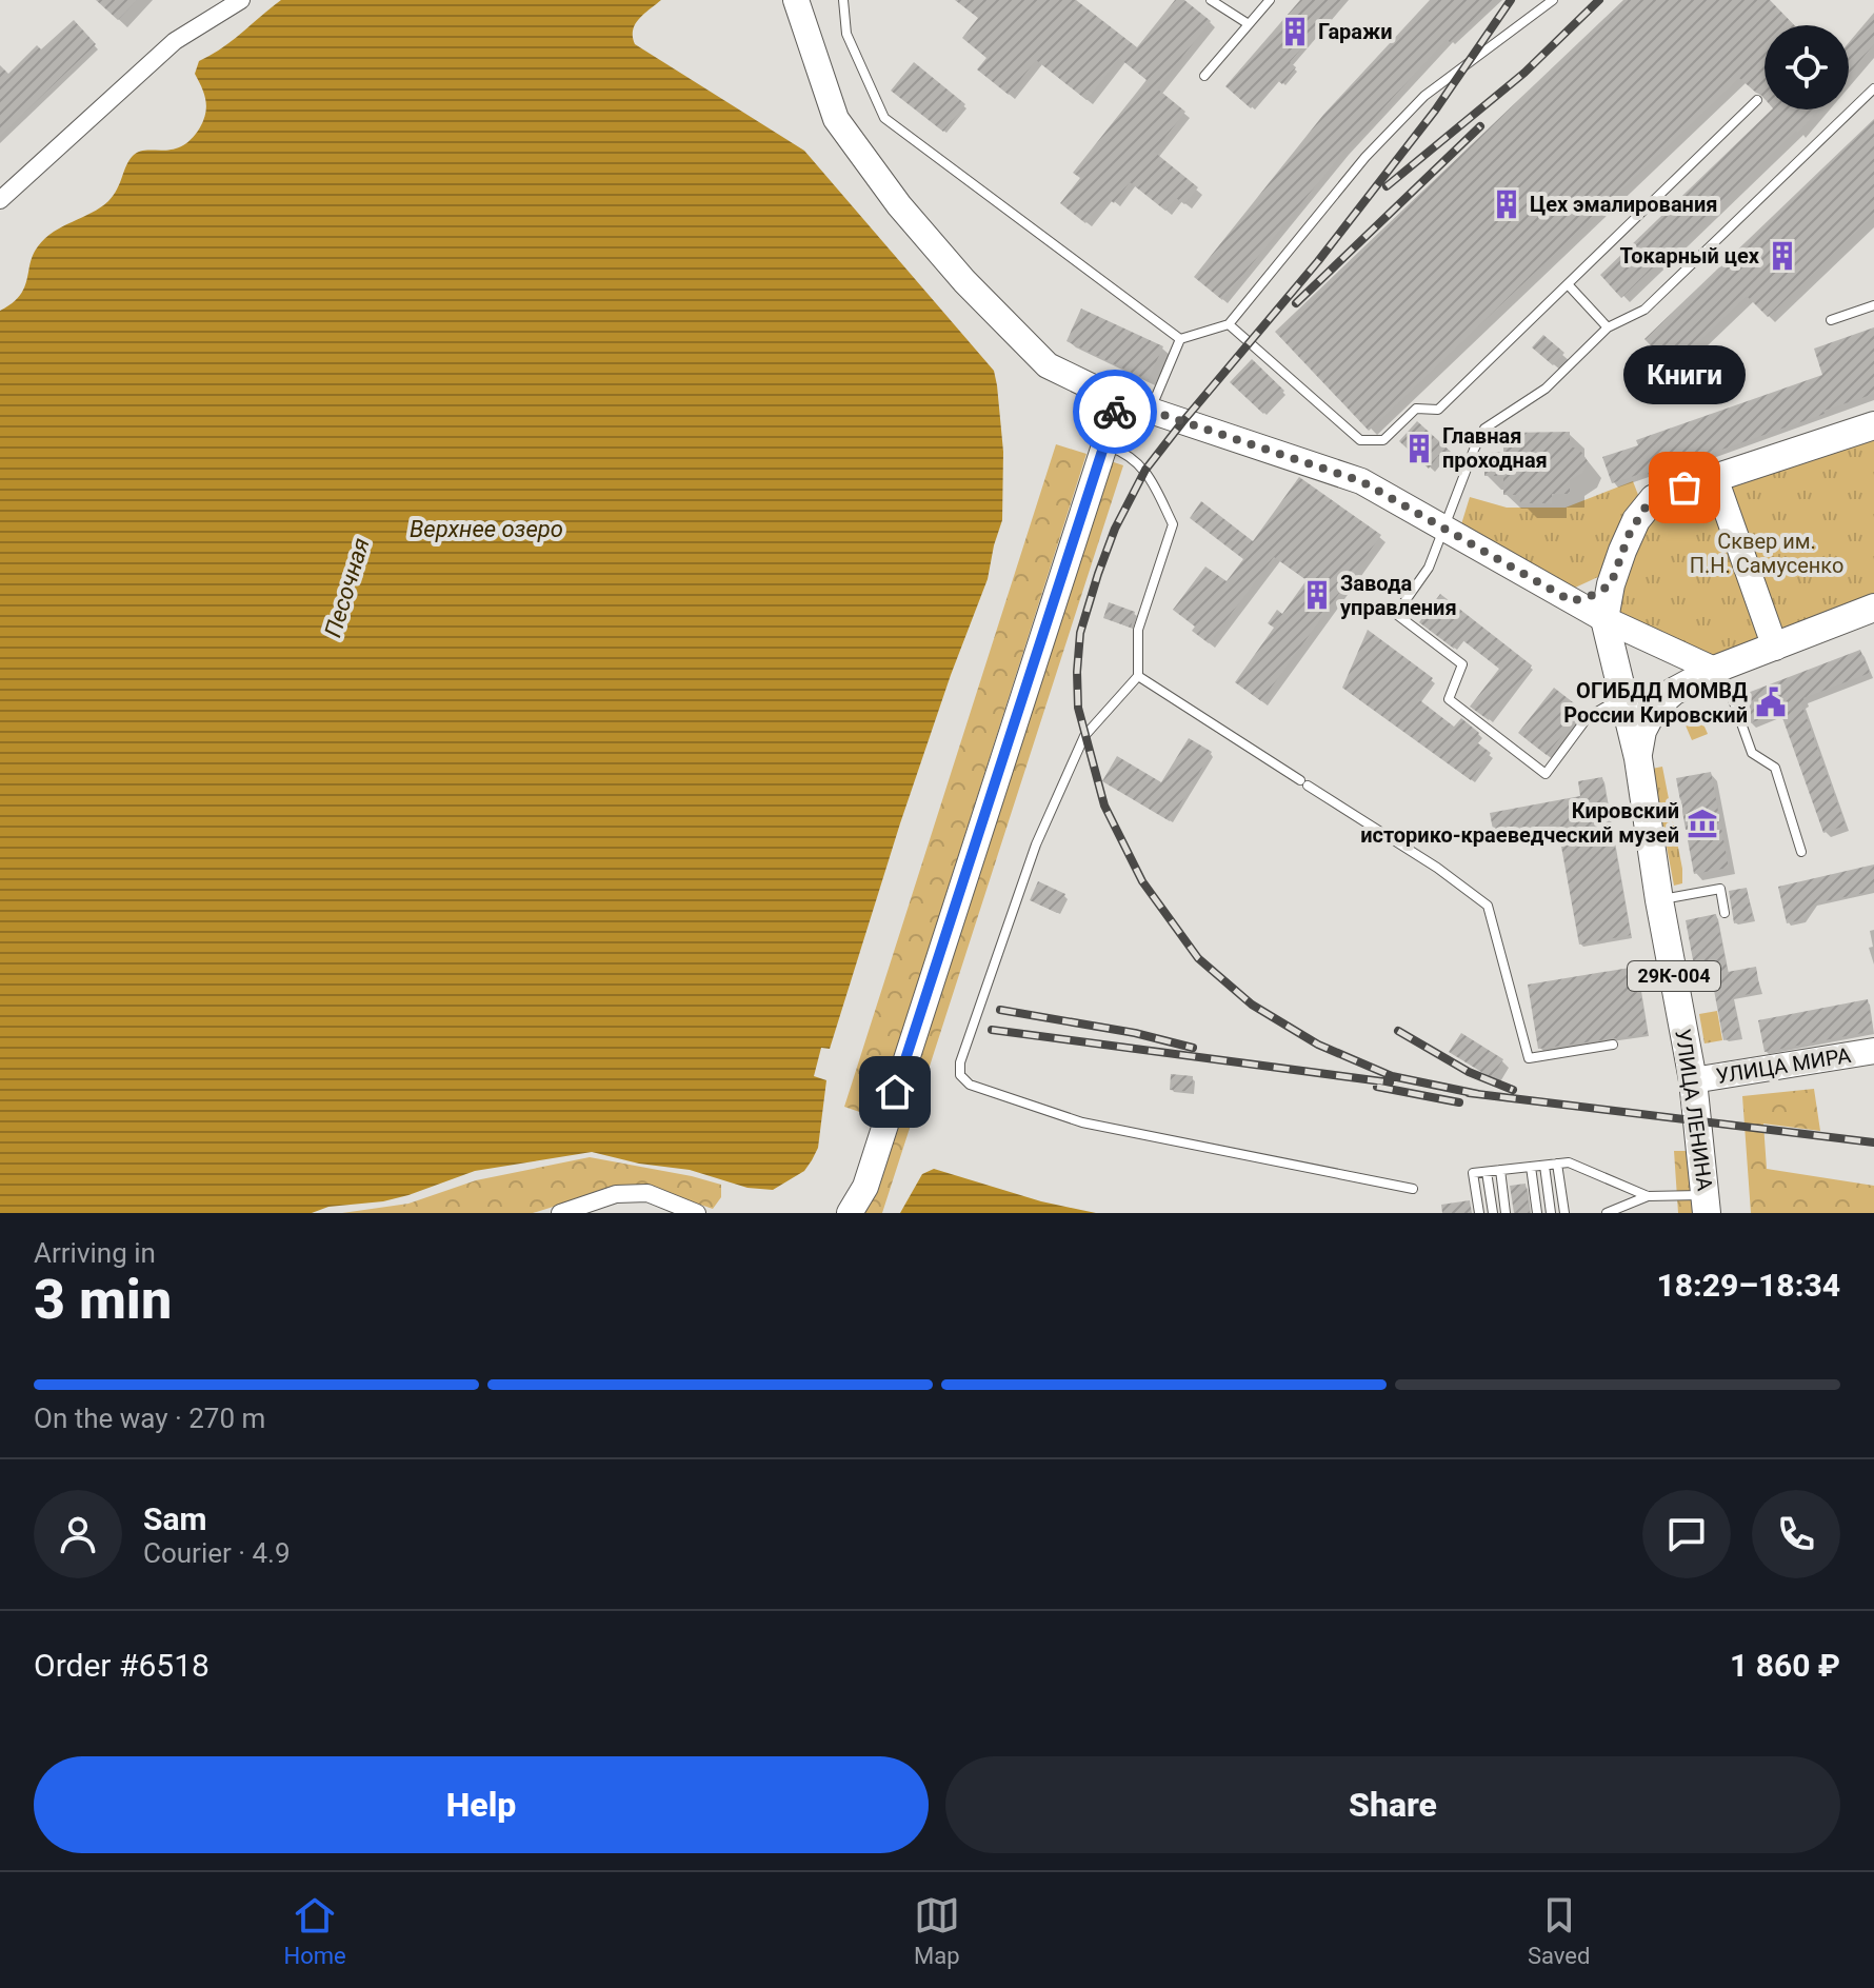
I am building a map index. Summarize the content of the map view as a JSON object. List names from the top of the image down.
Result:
{
  "streets": {
    "main road": ["29К-004", "УЛИЦА МИРА", "УЛИЦА ЛЕНИНА"]
  },
  "crossings": [
    ["29К-004", "УЛИЦА ЛЕНИНА"],
    ["УЛИЦА МИРА", "УЛИЦА ЛЕНИНА"]
  ],
  "water": ["Верхнее озеро", "Песочная"],
  "parks": ["Сквер им. П.Н. Самусенко"],
  "places": {
    "building": [
      "Гаражи",
      "Цех эмалирования",
      "Токарный цех",
      "Главная проходная",
      "Завода управления"
    ],
    "other": ["Книги"],
    "public building": ["ОГИБДД МОМВД России Кировский"],
    "museum": ["Кировский историко-краеведческий музей"]
  },
  "page": {
    "bubble": "Книги",
    "heading": ["3 min", "Arriving in", "18:29–18:34"],
    "panel": [
      "Sam",
      "Courier · 4.9",
      "Order #6518",
      "1 860 ₽"
    ],
    "bar": "On the way · 270 m",
    "buttons": ["Help", "Share"],
    "tabs": ["Home", "Map", "Saved"]
  }
}
